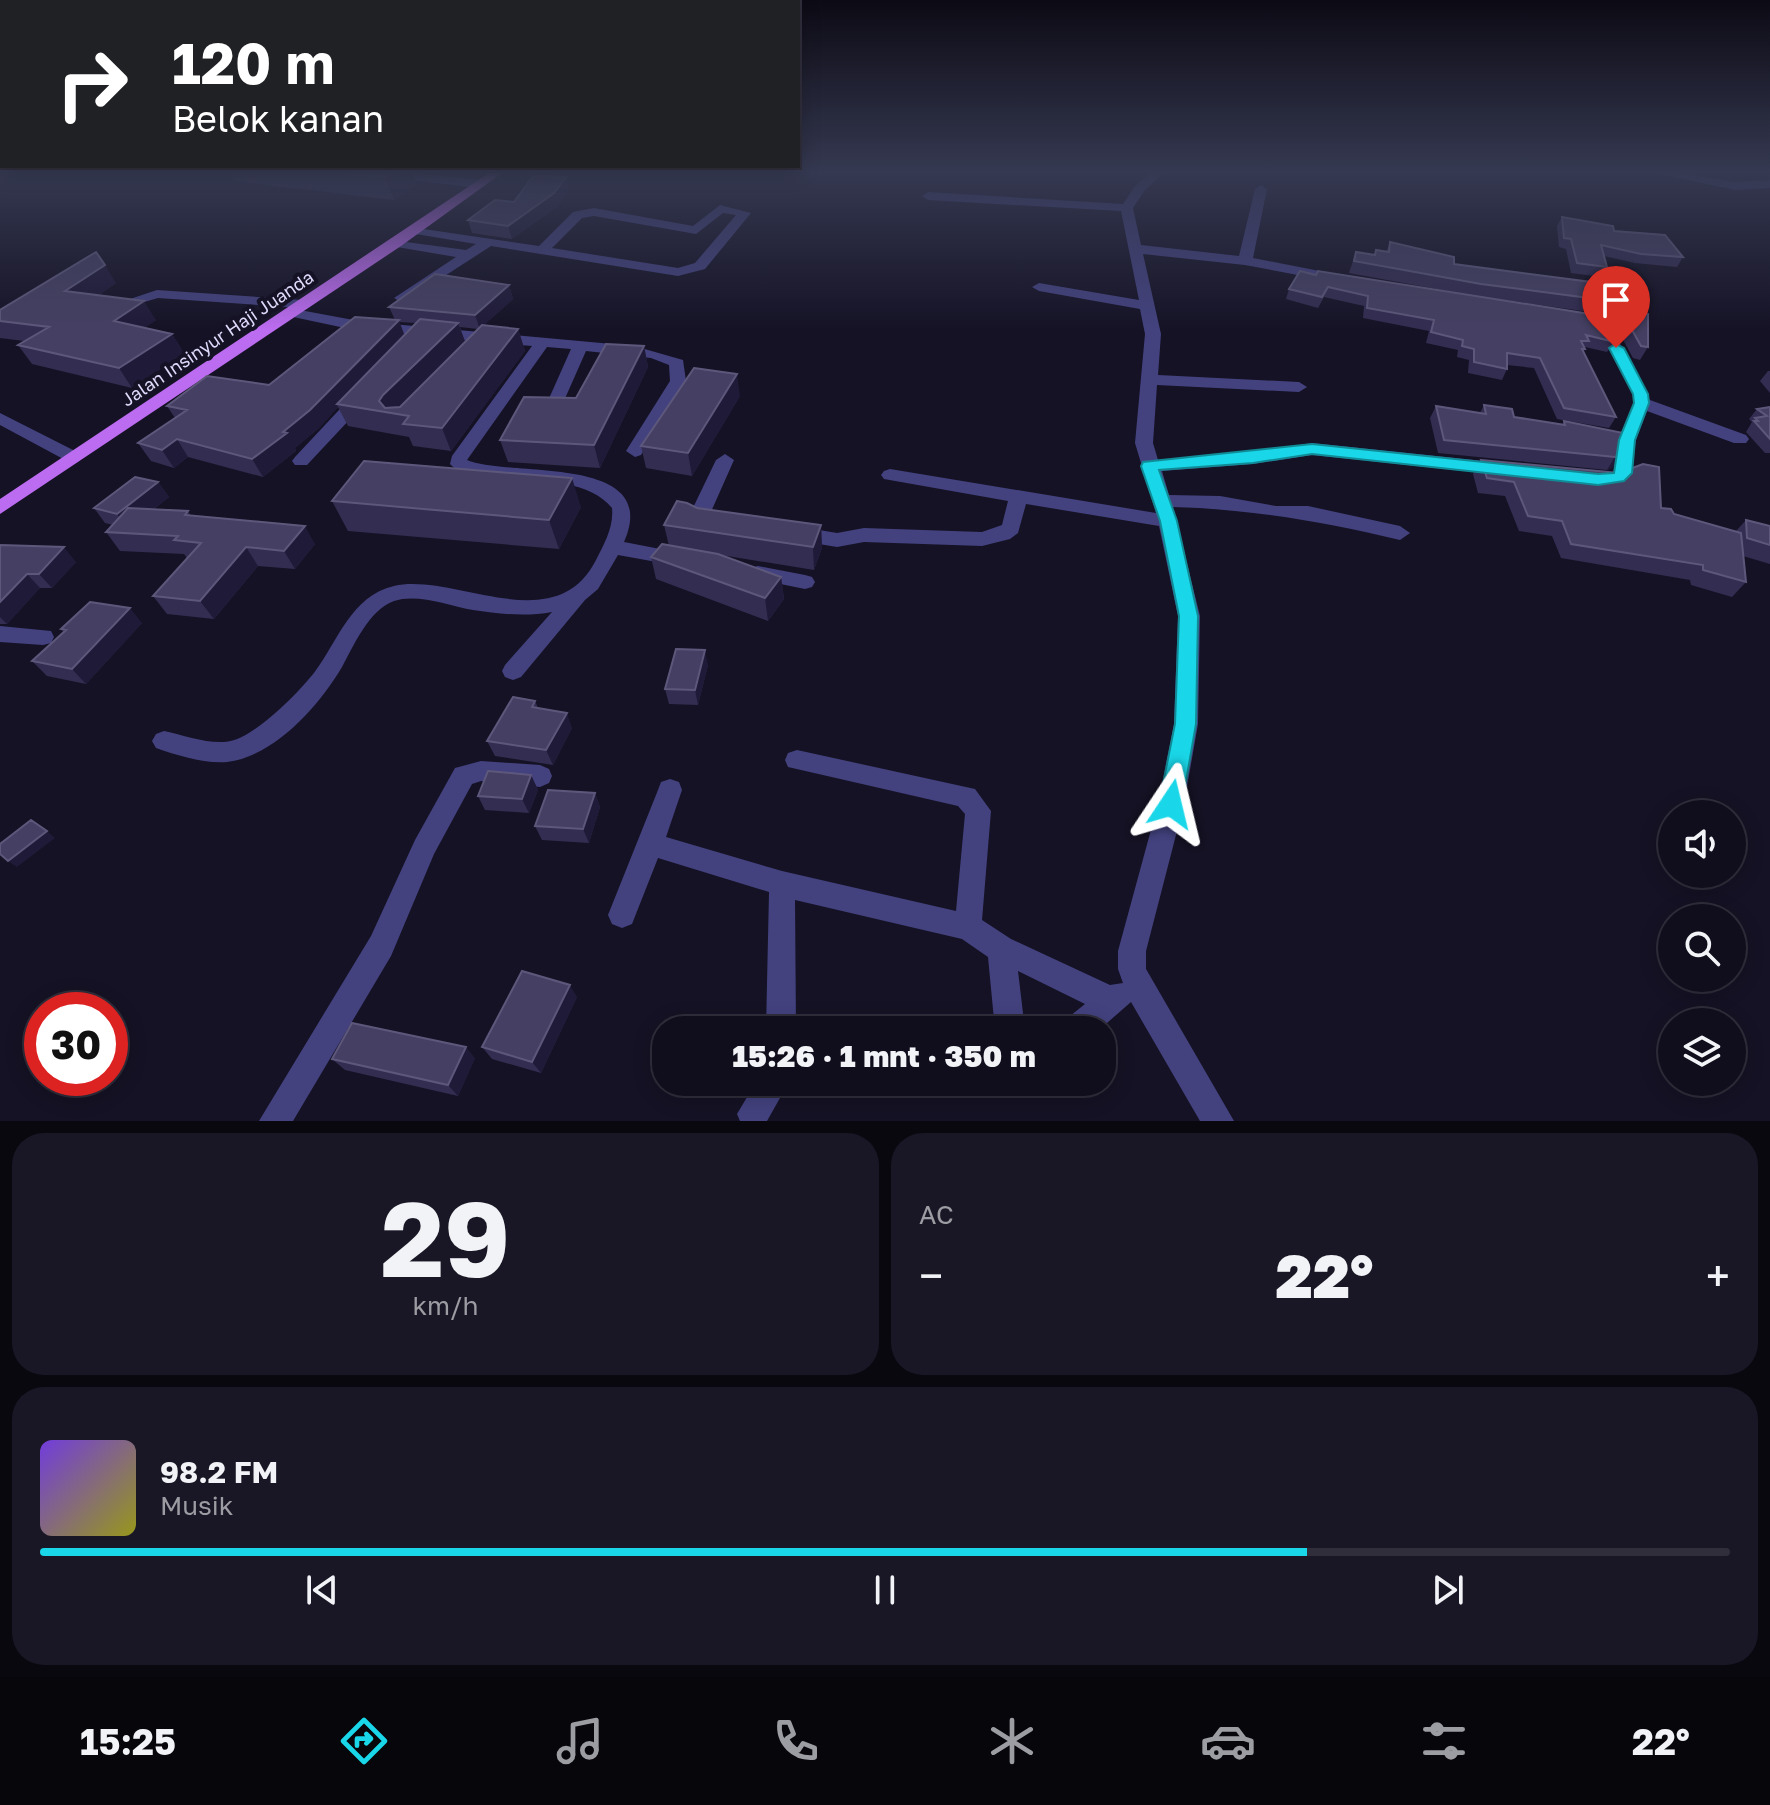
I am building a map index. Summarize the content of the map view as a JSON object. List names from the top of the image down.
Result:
{
  "streets": {
    "main road": ["Jalan Insinyur Haji Juanda"]
  },
  "page": {
    "turn": ["120 m", "Belok kanan"],
    "limit": "30",
    "trip": "15:26 · 1 mnt · 350 m",
    "tile": [
      ["29", "km/h"],
      "AC"
    ],
    "heat": ["−", "22°", "+"],
    "song": ["98.2 FM", "Musik"],
    "tabs": ["15:25", "22°"]
  }
}
